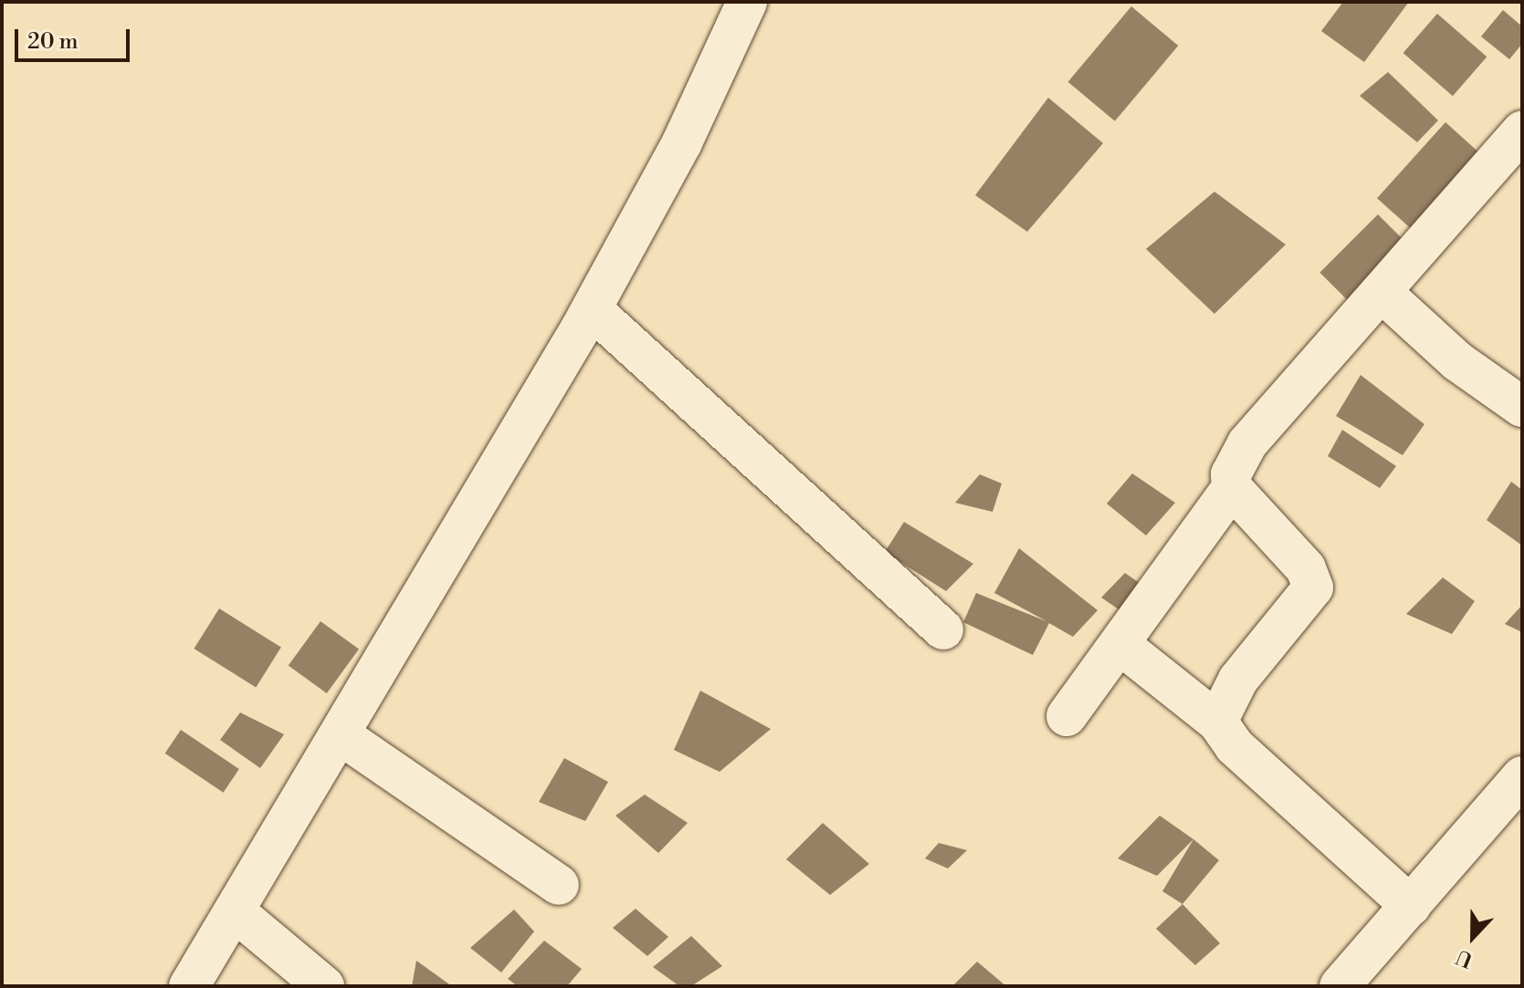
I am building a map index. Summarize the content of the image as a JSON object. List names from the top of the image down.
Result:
{
  "scale_bar": "20 m",
  "north": "bottom"
}
